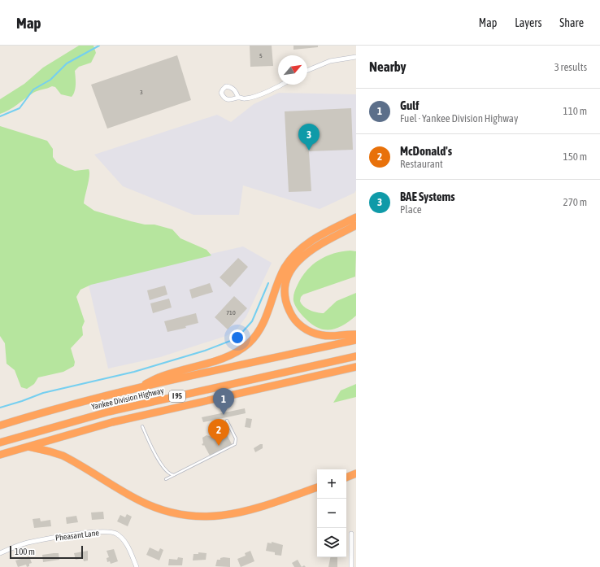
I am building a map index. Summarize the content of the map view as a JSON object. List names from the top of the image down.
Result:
{
  "streets": {
    "highway": ["I 95", "Yankee Division Highway"],
    "street": ["Pheasant Lane"]
  },
  "house_numbers": ["5", "3", "710"],
  "scale_bar": "100 m",
  "north": "top right",
  "page": {
    "header": "Map",
    "nav": ["Map", "Layers", "Share"],
    "heading": ["Nearby", "3 results"],
    "list": [
      {
        "mark": "1",
        "name": "Gulf",
        "note": "Fuel · Yankee Division Highway",
        "value": "110 m"
      },
      {
        "mark": "2",
        "name": "McDonald's",
        "note": "Restaurant",
        "value": "150 m"
      },
      {
        "mark": "3",
        "name": "BAE Systems",
        "note": "Place",
        "value": "270 m"
      }
    ],
    "pins": ["3", "1", "2"],
    "map_buttons": ["+", "−"],
    "scale": "100 m"
  }
}
